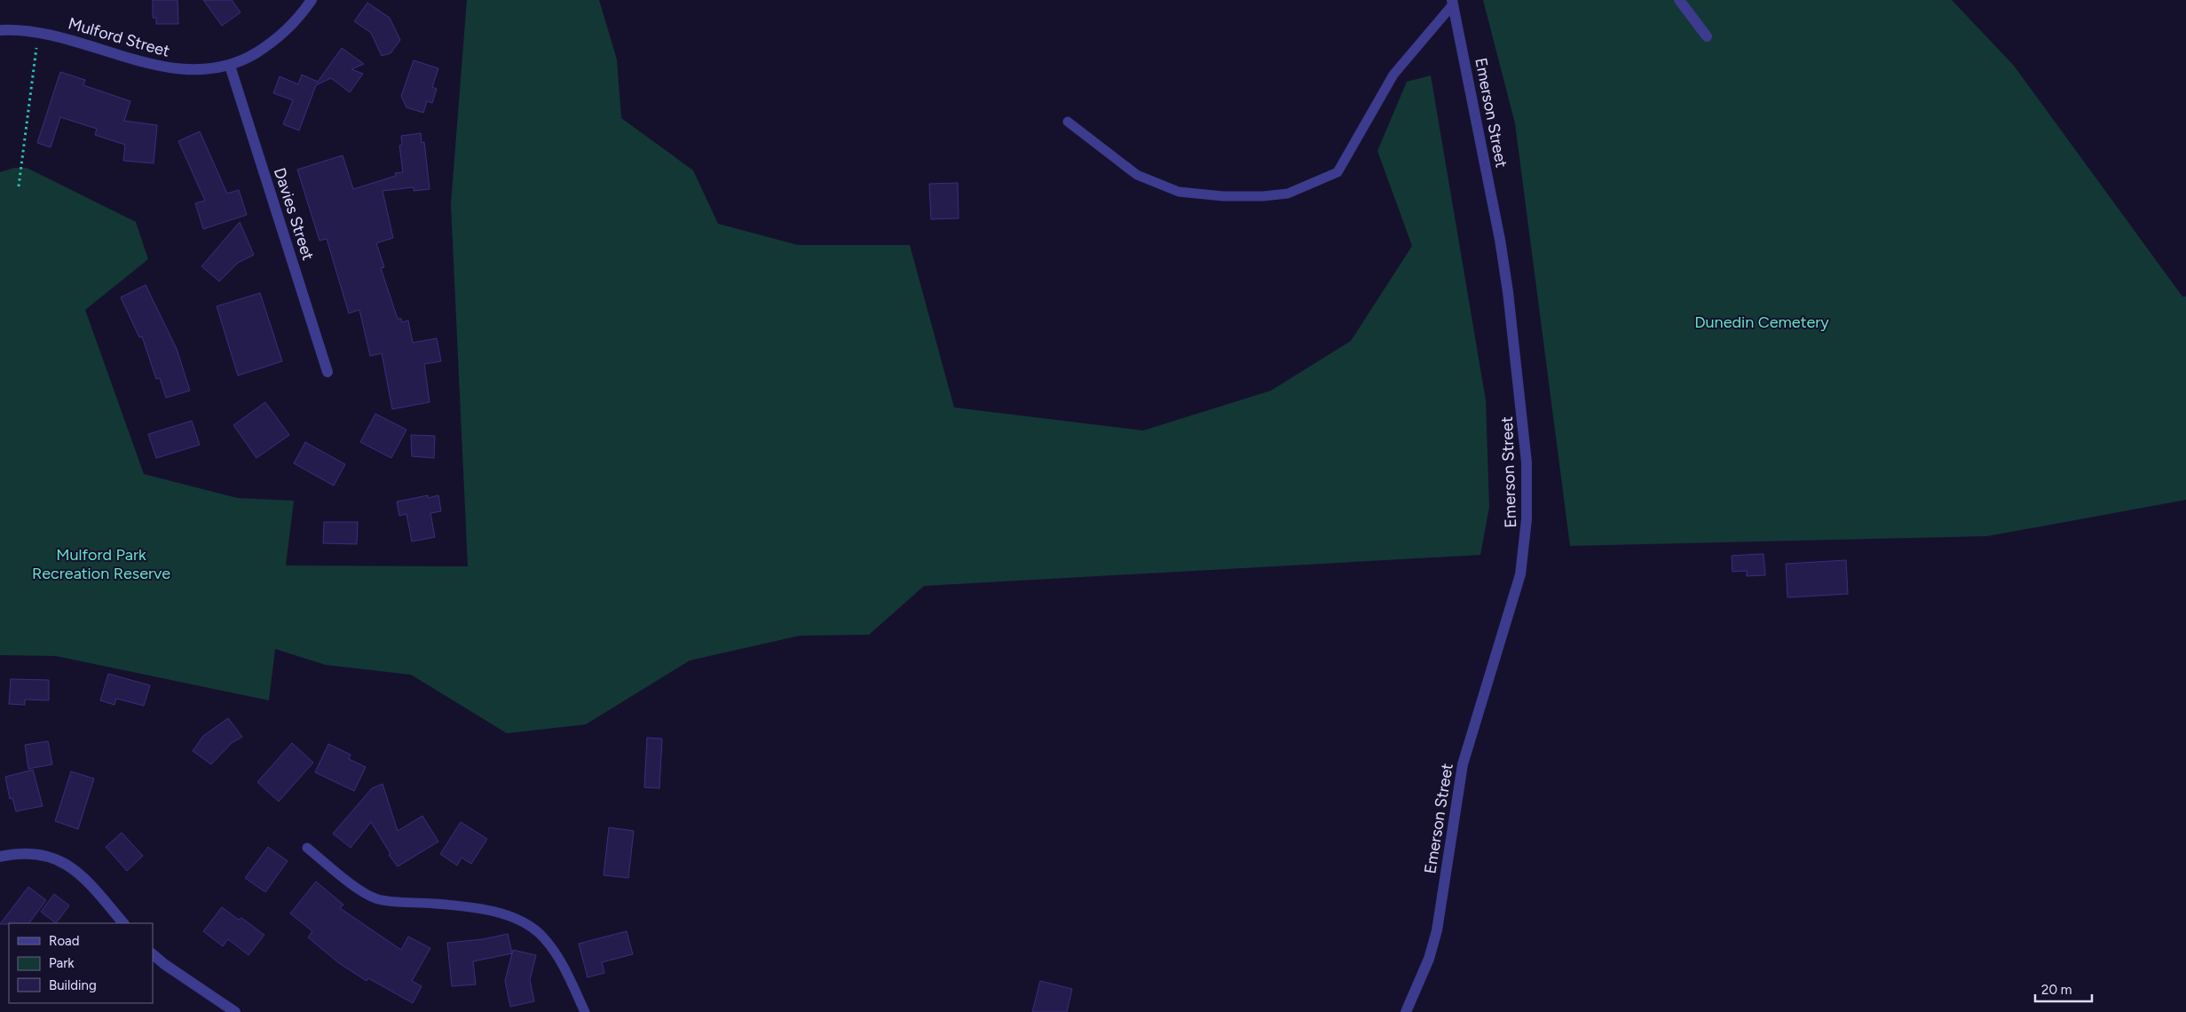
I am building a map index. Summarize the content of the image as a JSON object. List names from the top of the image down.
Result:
{
  "streets": {
    "street": ["Mulford Street", "Emerson Street", "Davies Street"]
  },
  "crossings": [
    ["Mulford Street", "Davies Street"]
  ],
  "parks": ["Dunedin Cemetery", "Mulford Park Recreation Reserve"],
  "legend": ["Road", "Park", "Building"],
  "scale_bar": "20 m"
}
